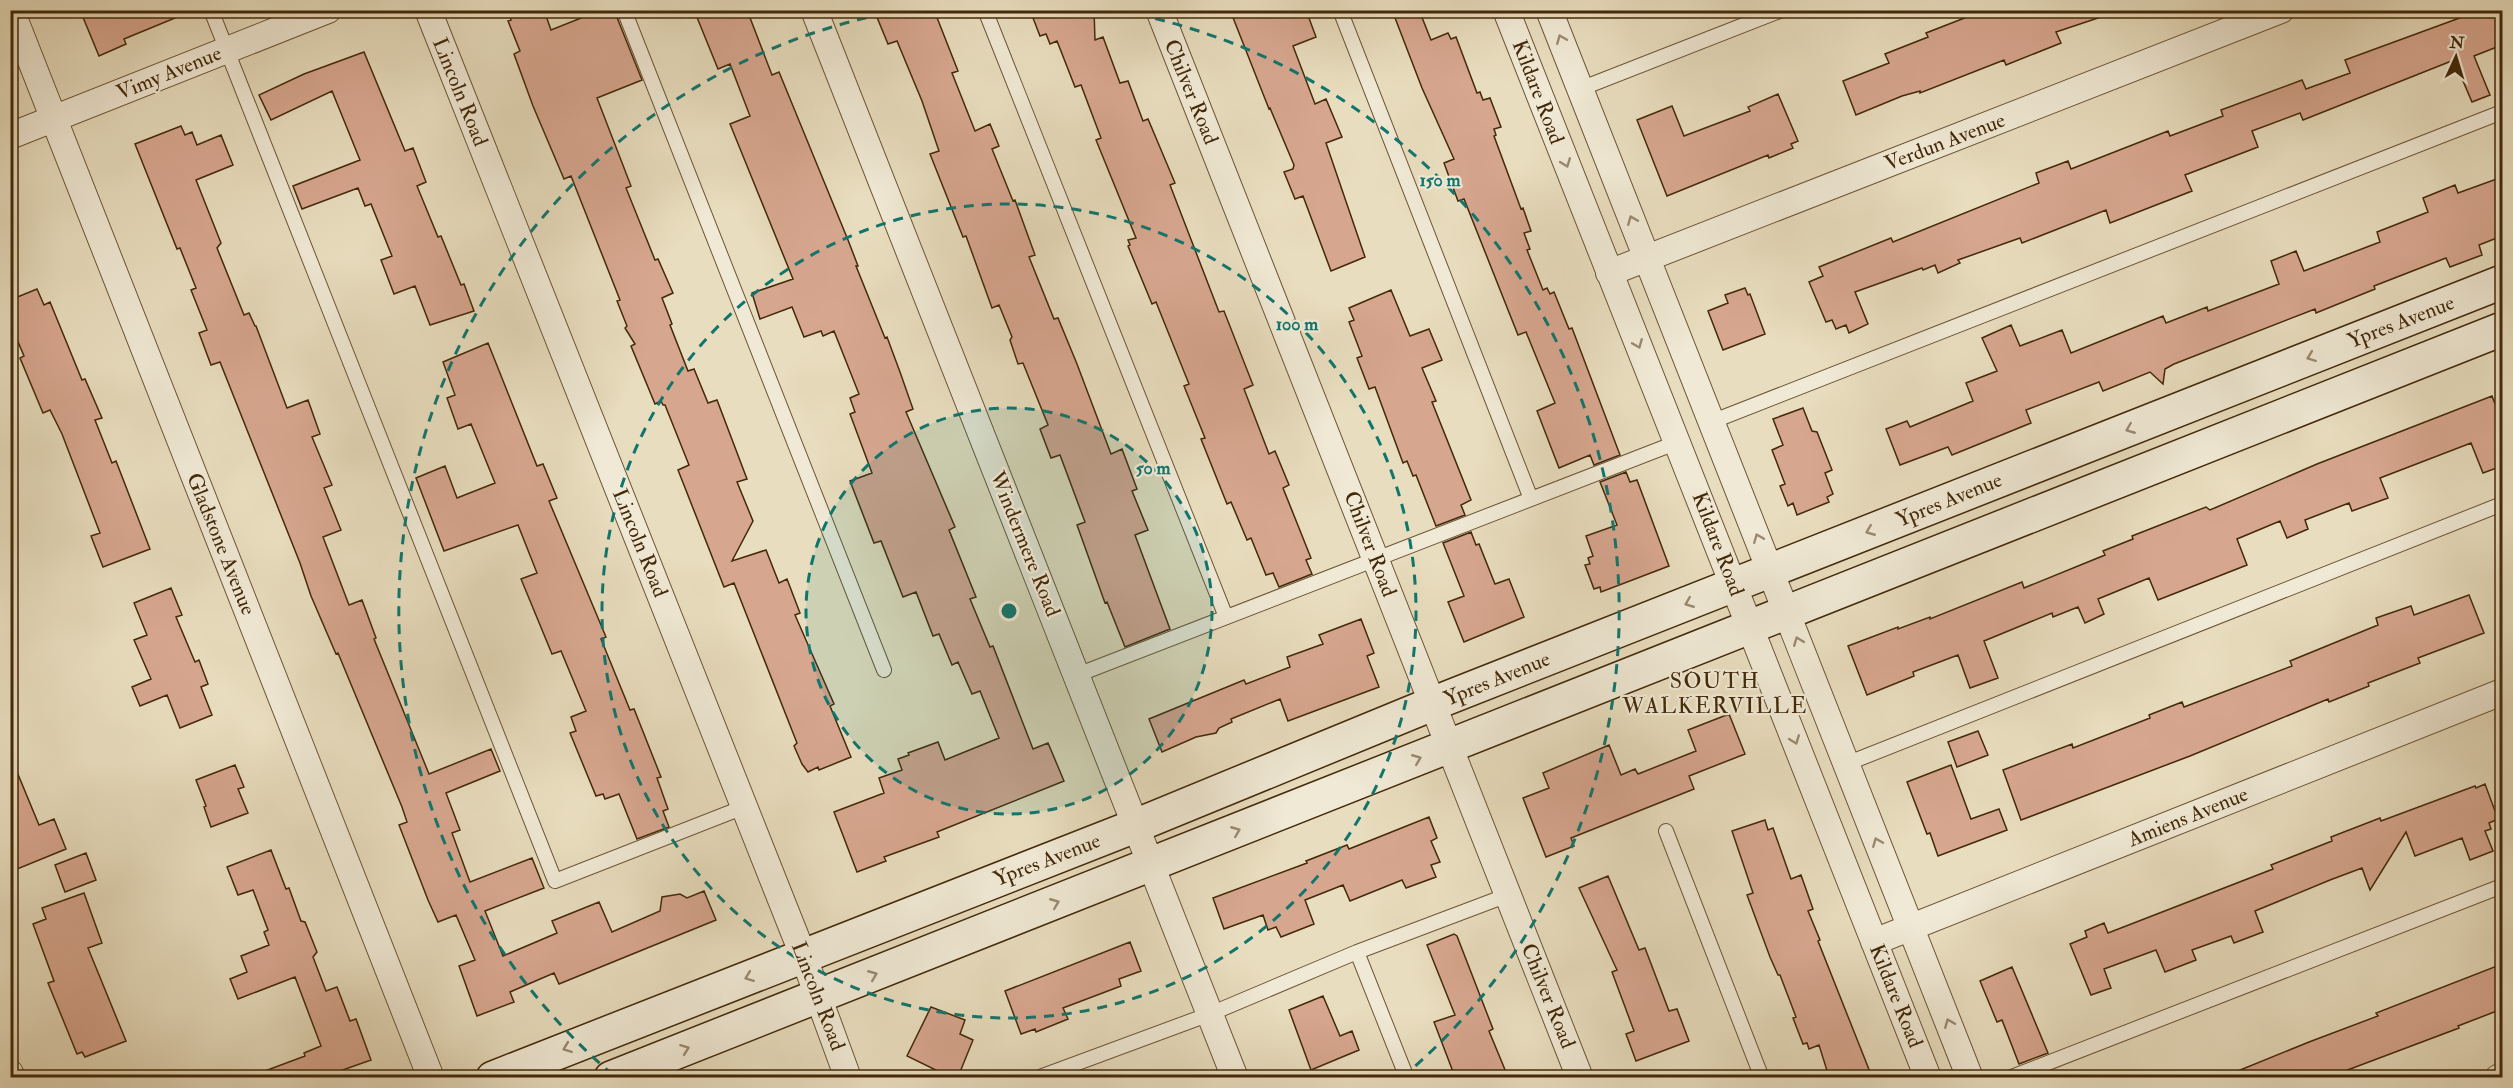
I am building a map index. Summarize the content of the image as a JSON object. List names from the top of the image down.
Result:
{
  "streets": {
    "main road": ["Ypres Avenue"],
    "street": [
      "Vimy Avenue",
      "Lincoln Road",
      "Chilver Road",
      "Kildare Road",
      "Verdun Avenue",
      "Gladstone Avenue",
      "Windermere Road",
      "Amiens Avenue"
    ]
  },
  "crossings": [
    ["Vimy Avenue", "Gladstone Avenue"],
    ["Lincoln Road", "Ypres Avenue"],
    ["Chilver Road", "Ypres Avenue"],
    ["Kildare Road", "Verdun Avenue"],
    ["Kildare Road", "Ypres Avenue"],
    ["Kildare Road", "Amiens Avenue"],
    ["Ypres Avenue", "Windermere Road"]
  ],
  "districts": ["SOUTH WALKERVILLE"],
  "north": "top",
  "rings": ["150 m", "100 m", "50 m"]
}
